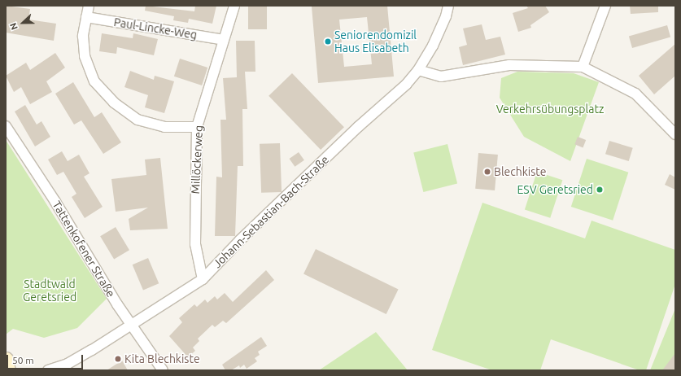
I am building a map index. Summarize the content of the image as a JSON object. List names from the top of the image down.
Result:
{
  "streets": {
    "street": [
      "Paul-Lincke-Weg",
      "Millöckerweg",
      "Johann-Sebastian-Bach-Straße",
      "Tattenkofener Straße"
    ]
  },
  "crossings": [
    ["Paul-Lincke-Weg", "Millöckerweg"],
    ["Millöckerweg", "Johann-Sebastian-Bach-Straße"],
    ["Johann-Sebastian-Bach-Straße", "Tattenkofener Straße"]
  ],
  "parks": ["Verkehrsübungsplatz", "Stadtwald Geretsried"],
  "places": [
    "Seniorendomizil Haus Elisabeth",
    "Blechkiste",
    "ESV Geretsried",
    "Kita Blechkiste"
  ],
  "scale_bar": "50 m",
  "north": "left"
}
